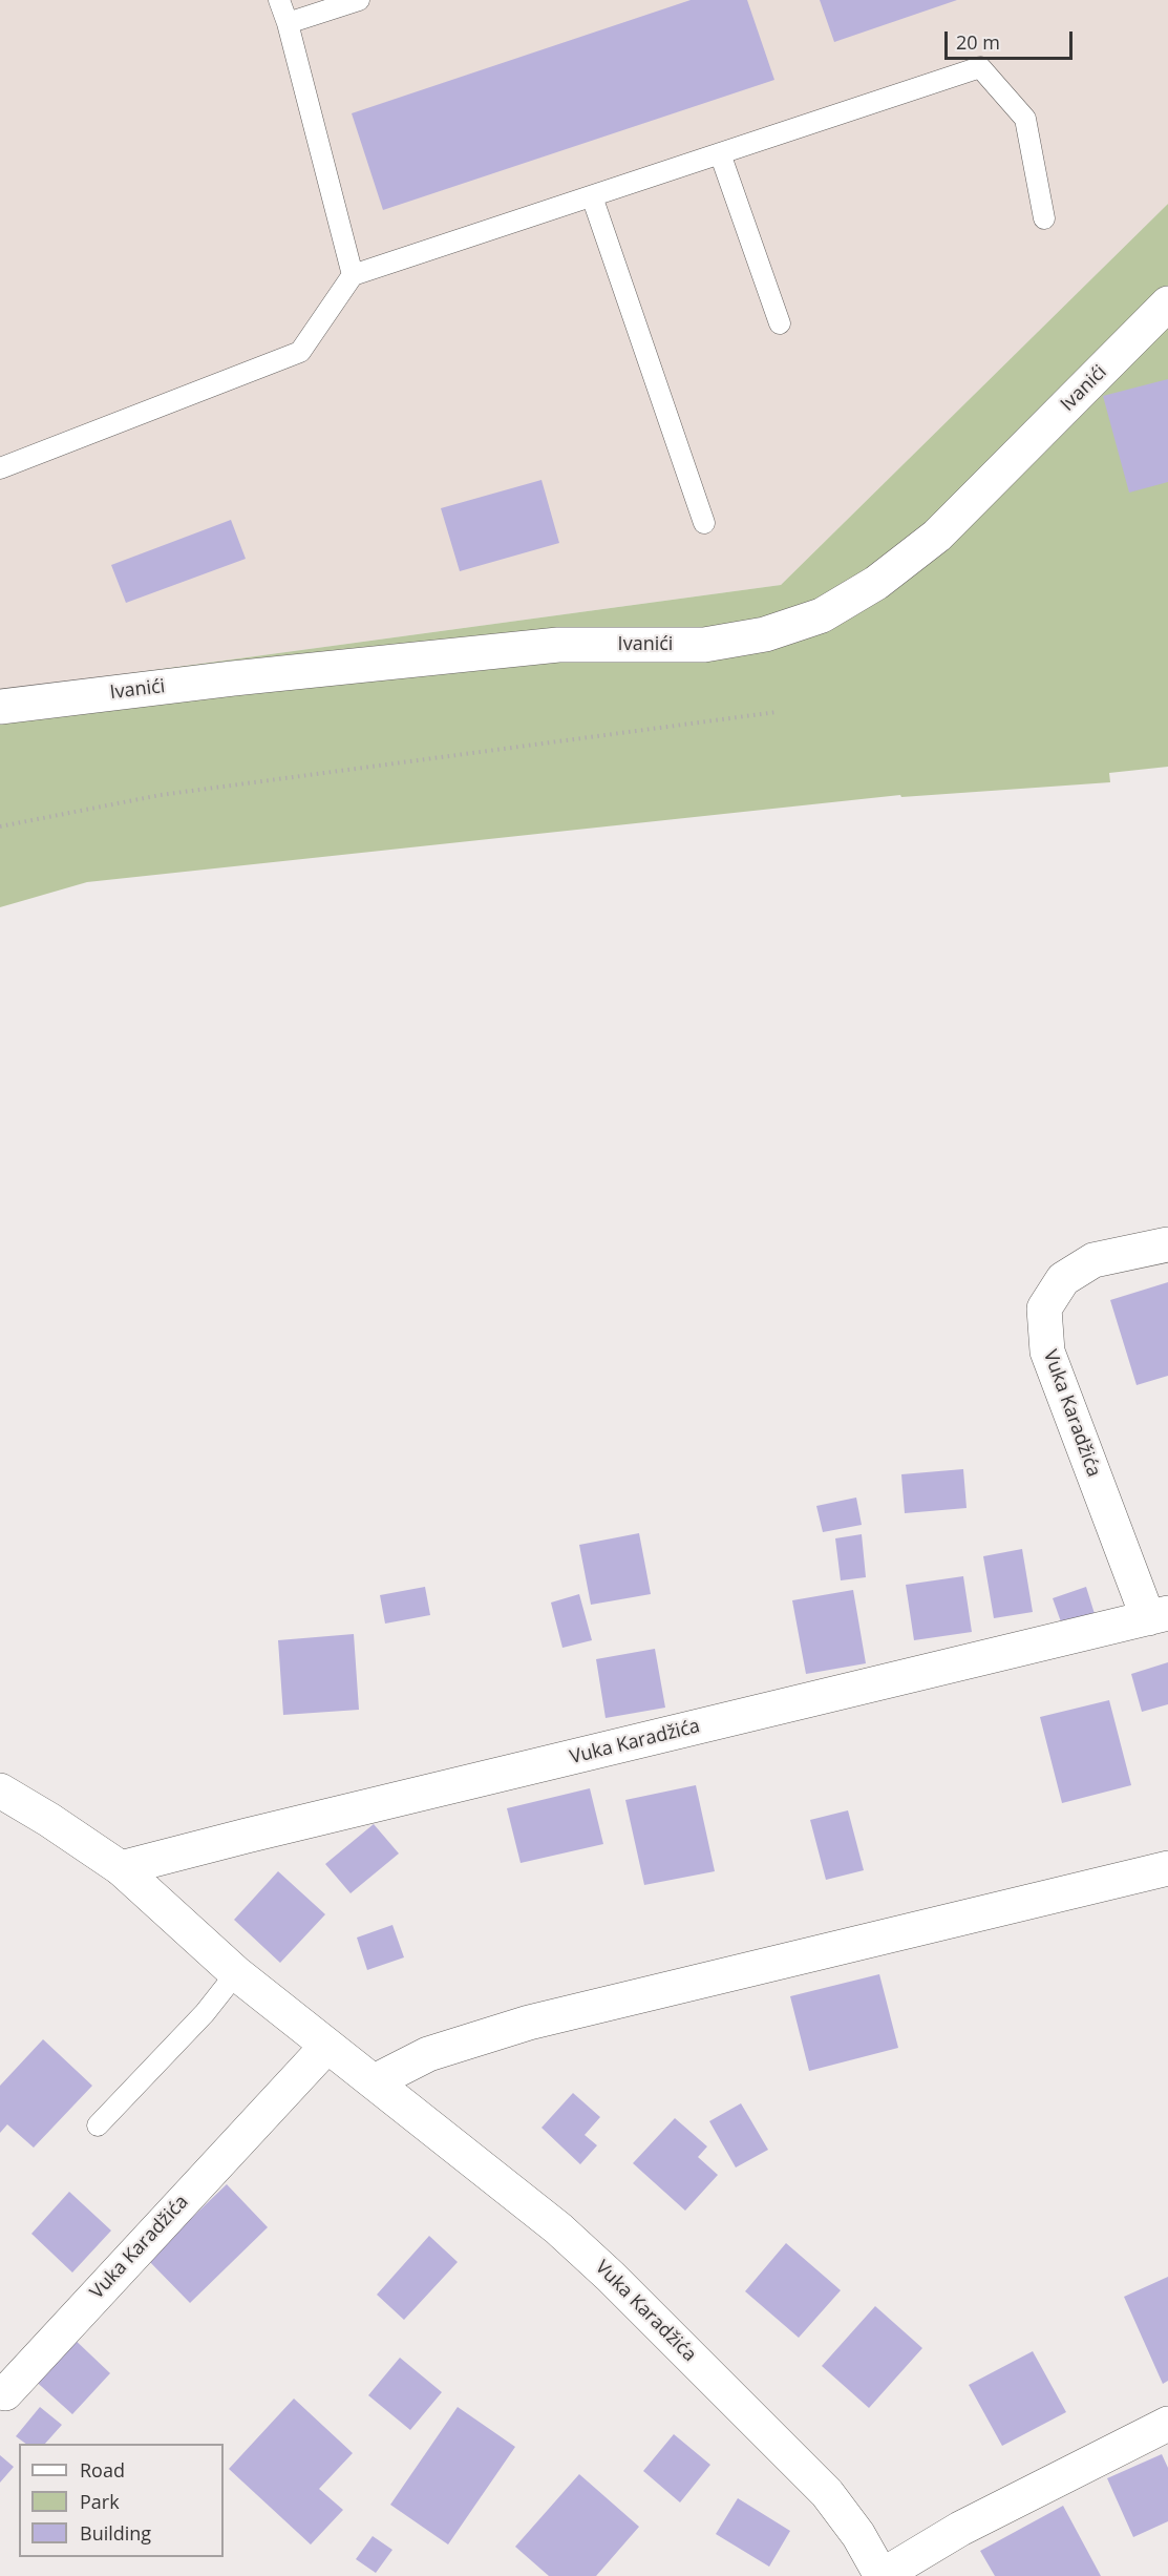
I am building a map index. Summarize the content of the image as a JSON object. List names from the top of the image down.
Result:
{
  "streets": {
    "street": ["Ivanići", "Vuka Karadžića"]
  },
  "legend": ["Road", "Park", "Building"],
  "scale_bar": "20 m"
}
